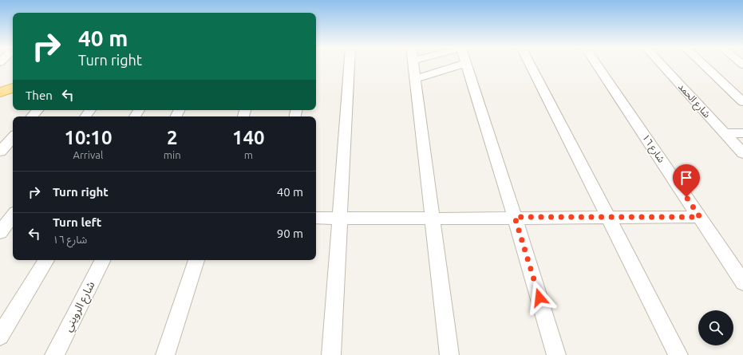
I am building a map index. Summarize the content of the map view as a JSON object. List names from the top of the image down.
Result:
{
  "streets": {
    "street": ["شارع الحمد", "شارع ١٦", "شارع الرويني"]
  },
  "page": {
    "turn": ["40 m", "Turn right"],
    "then": "Then",
    "eta": [
      "10:10",
      "Arrival",
      "2",
      "min",
      "140",
      "m"
    ],
    "list": [
      {
        "name": "Turn right",
        "value": "40 m"
      },
      {
        "name": "Turn left",
        "note": "شارع ١٦",
        "value": "90 m"
      }
    ]
  }
}
